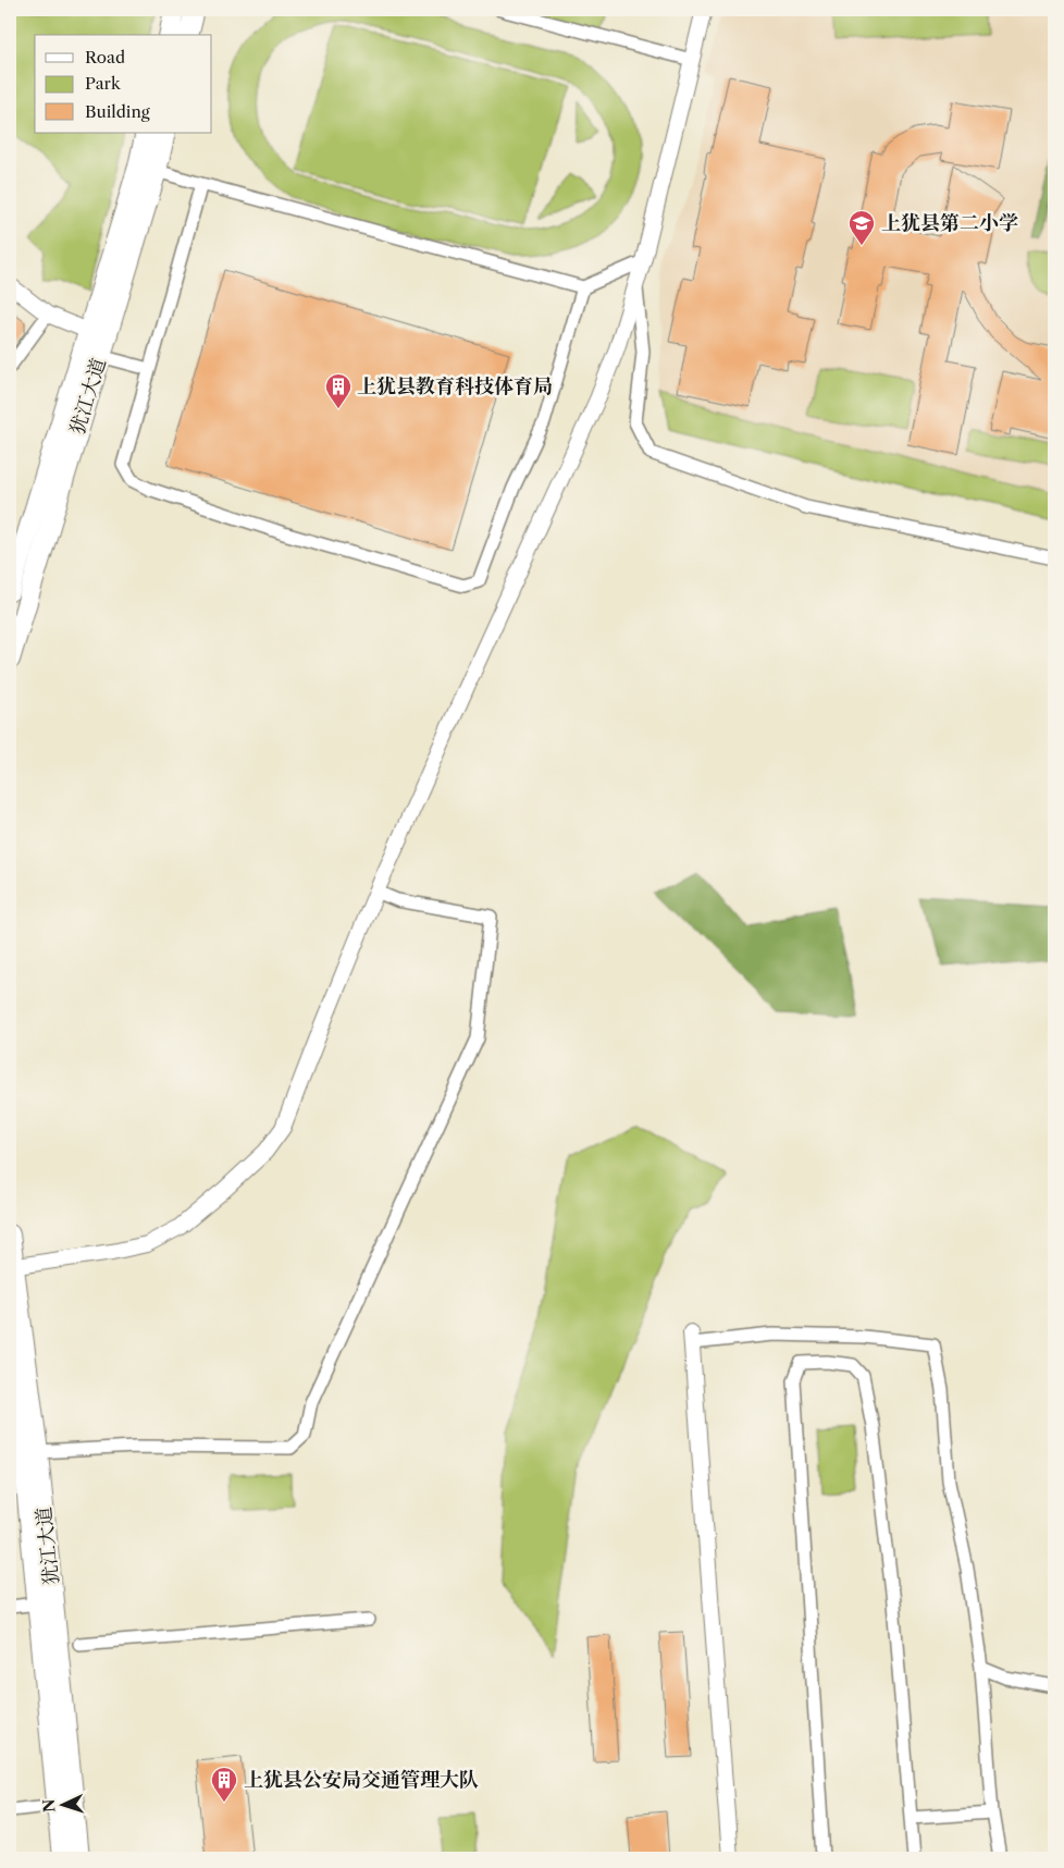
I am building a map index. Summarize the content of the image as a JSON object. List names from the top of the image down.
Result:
{
  "streets": {
    "main road": ["犹江大道"]
  },
  "places": {
    "school or university": ["上犹县第二小学"],
    "building": ["上犹县教育科技体育局", "上犹县公安局交通管理大队"]
  },
  "legend": ["Road", "Park", "Building"],
  "north": "left"
}
